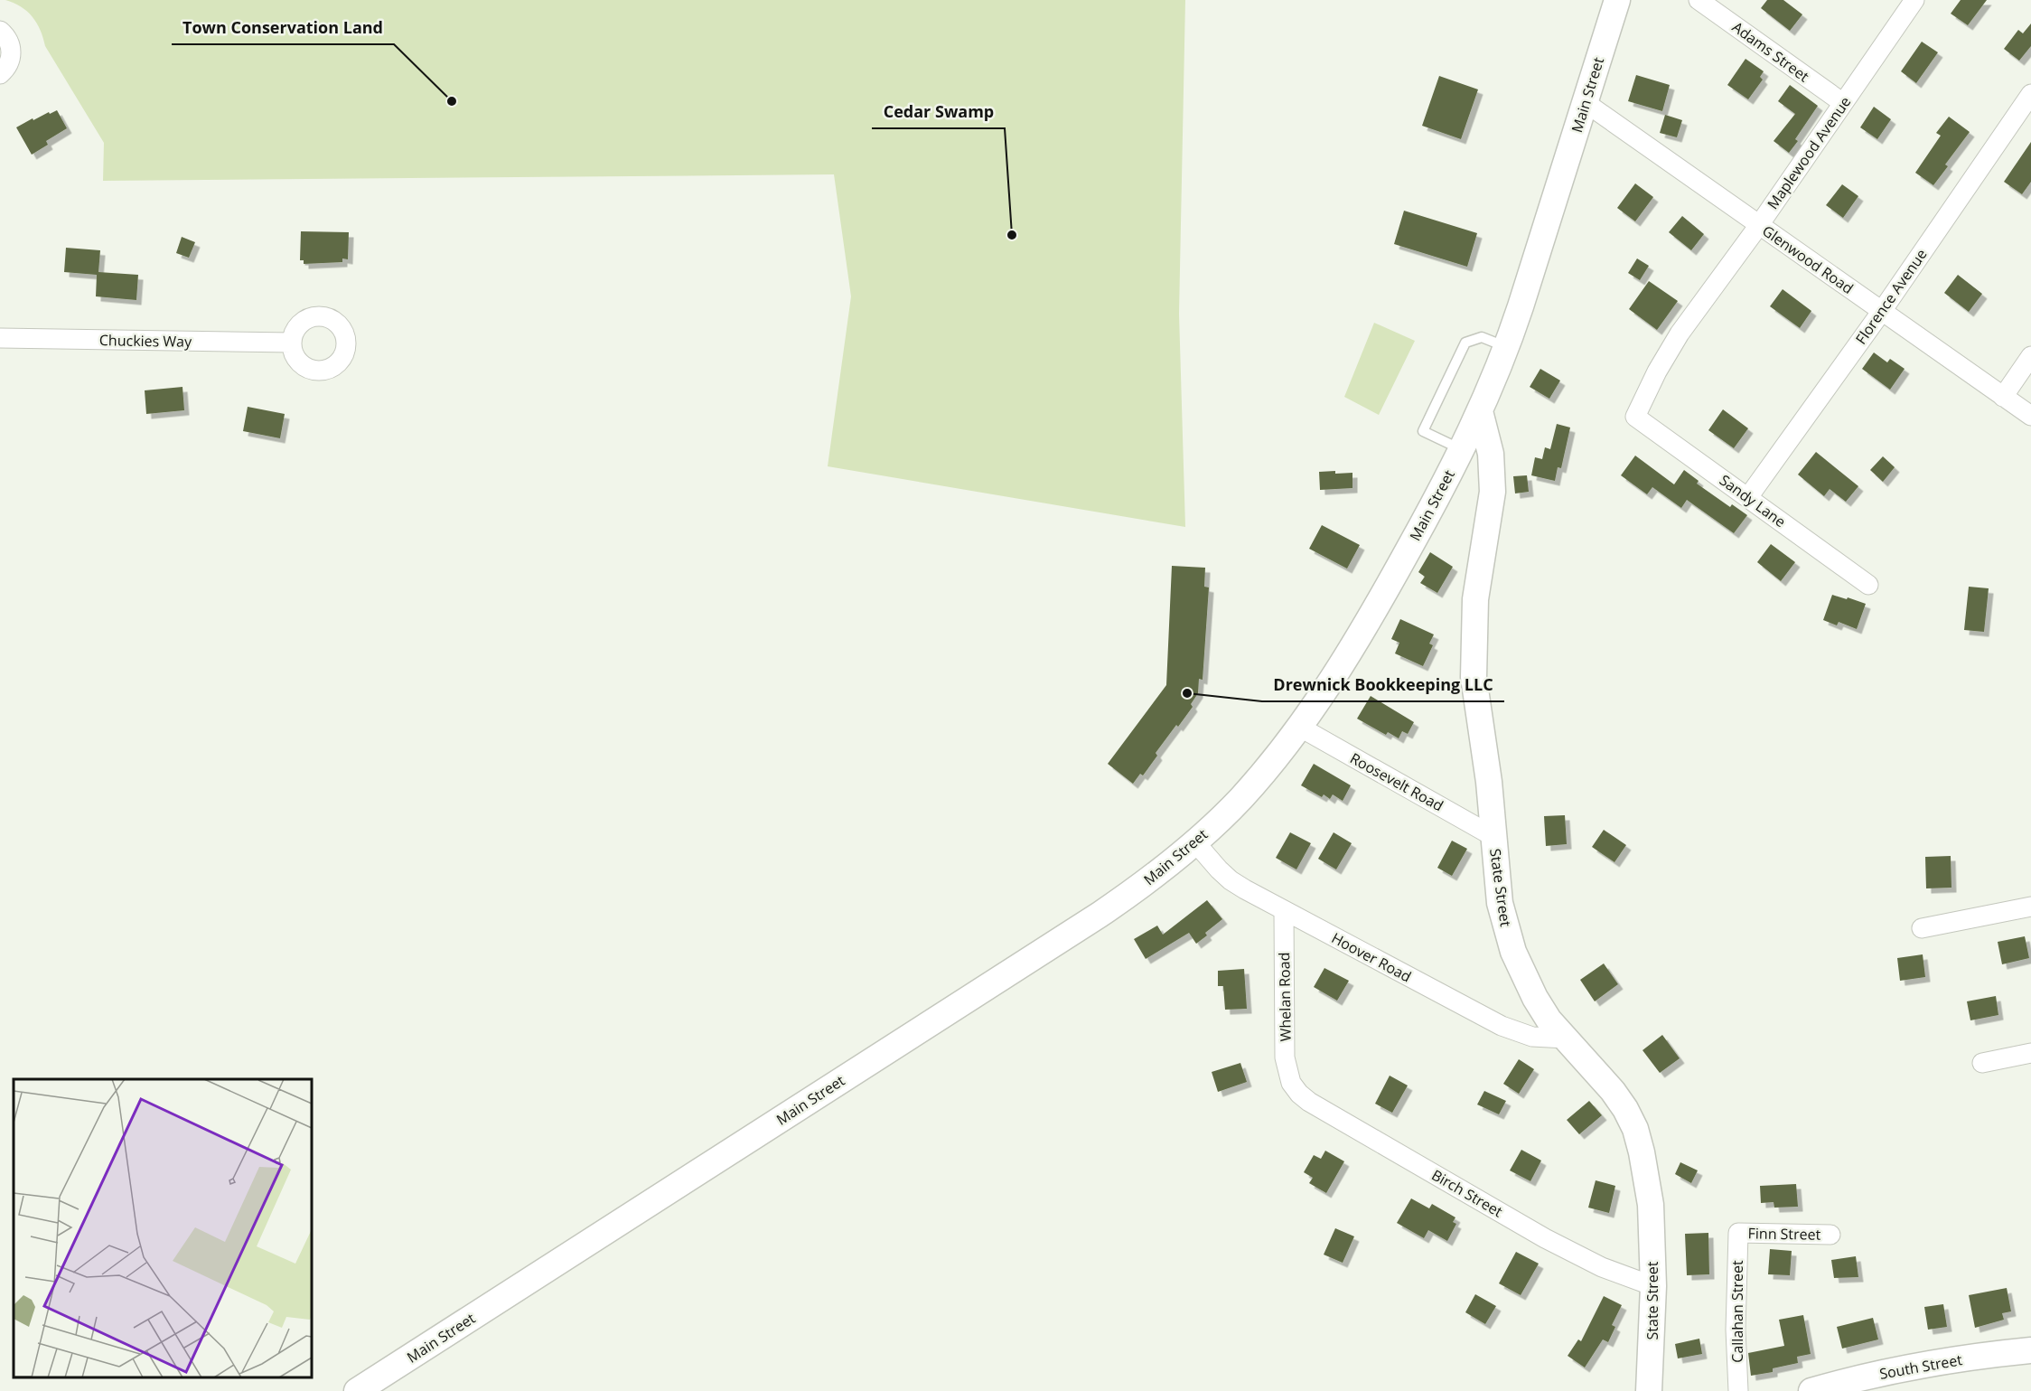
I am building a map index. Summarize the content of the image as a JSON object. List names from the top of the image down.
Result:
{
  "streets": {
    "main road": ["Main Street", "State Street", "South Street"],
    "street": [
      "Adams Street",
      "Maplewood Avenue",
      "Glenwood Road",
      "Florence Avenue",
      "Chuckies Way",
      "Sandy Lane",
      "Roosevelt Road",
      "Hoover Road",
      "Whelan Road",
      "Birch Street",
      "Finn Street",
      "Callahan Street"
    ]
  },
  "crossings": [
    ["Adams Street", "Maplewood Avenue"],
    ["Main Street", "Glenwood Road"],
    ["Main Street", "Roosevelt Road"],
    ["Main Street", "State Street"],
    ["Main Street", "Hoover Road"],
    ["Maplewood Avenue", "Glenwood Road"],
    ["Maplewood Avenue", "Sandy Lane"],
    ["Glenwood Road", "Florence Avenue"],
    ["Florence Avenue", "Sandy Lane"],
    ["Roosevelt Road", "State Street"],
    ["State Street", "Hoover Road"],
    ["State Street", "Birch Street"],
    ["Hoover Road", "Whelan Road"],
    ["Whelan Road", "Birch Street"],
    ["Finn Street", "Callahan Street"]
  ],
  "places": ["Town Conservation Land", "Cedar Swamp", "Drewnick Bookkeeping LLC"]
}
